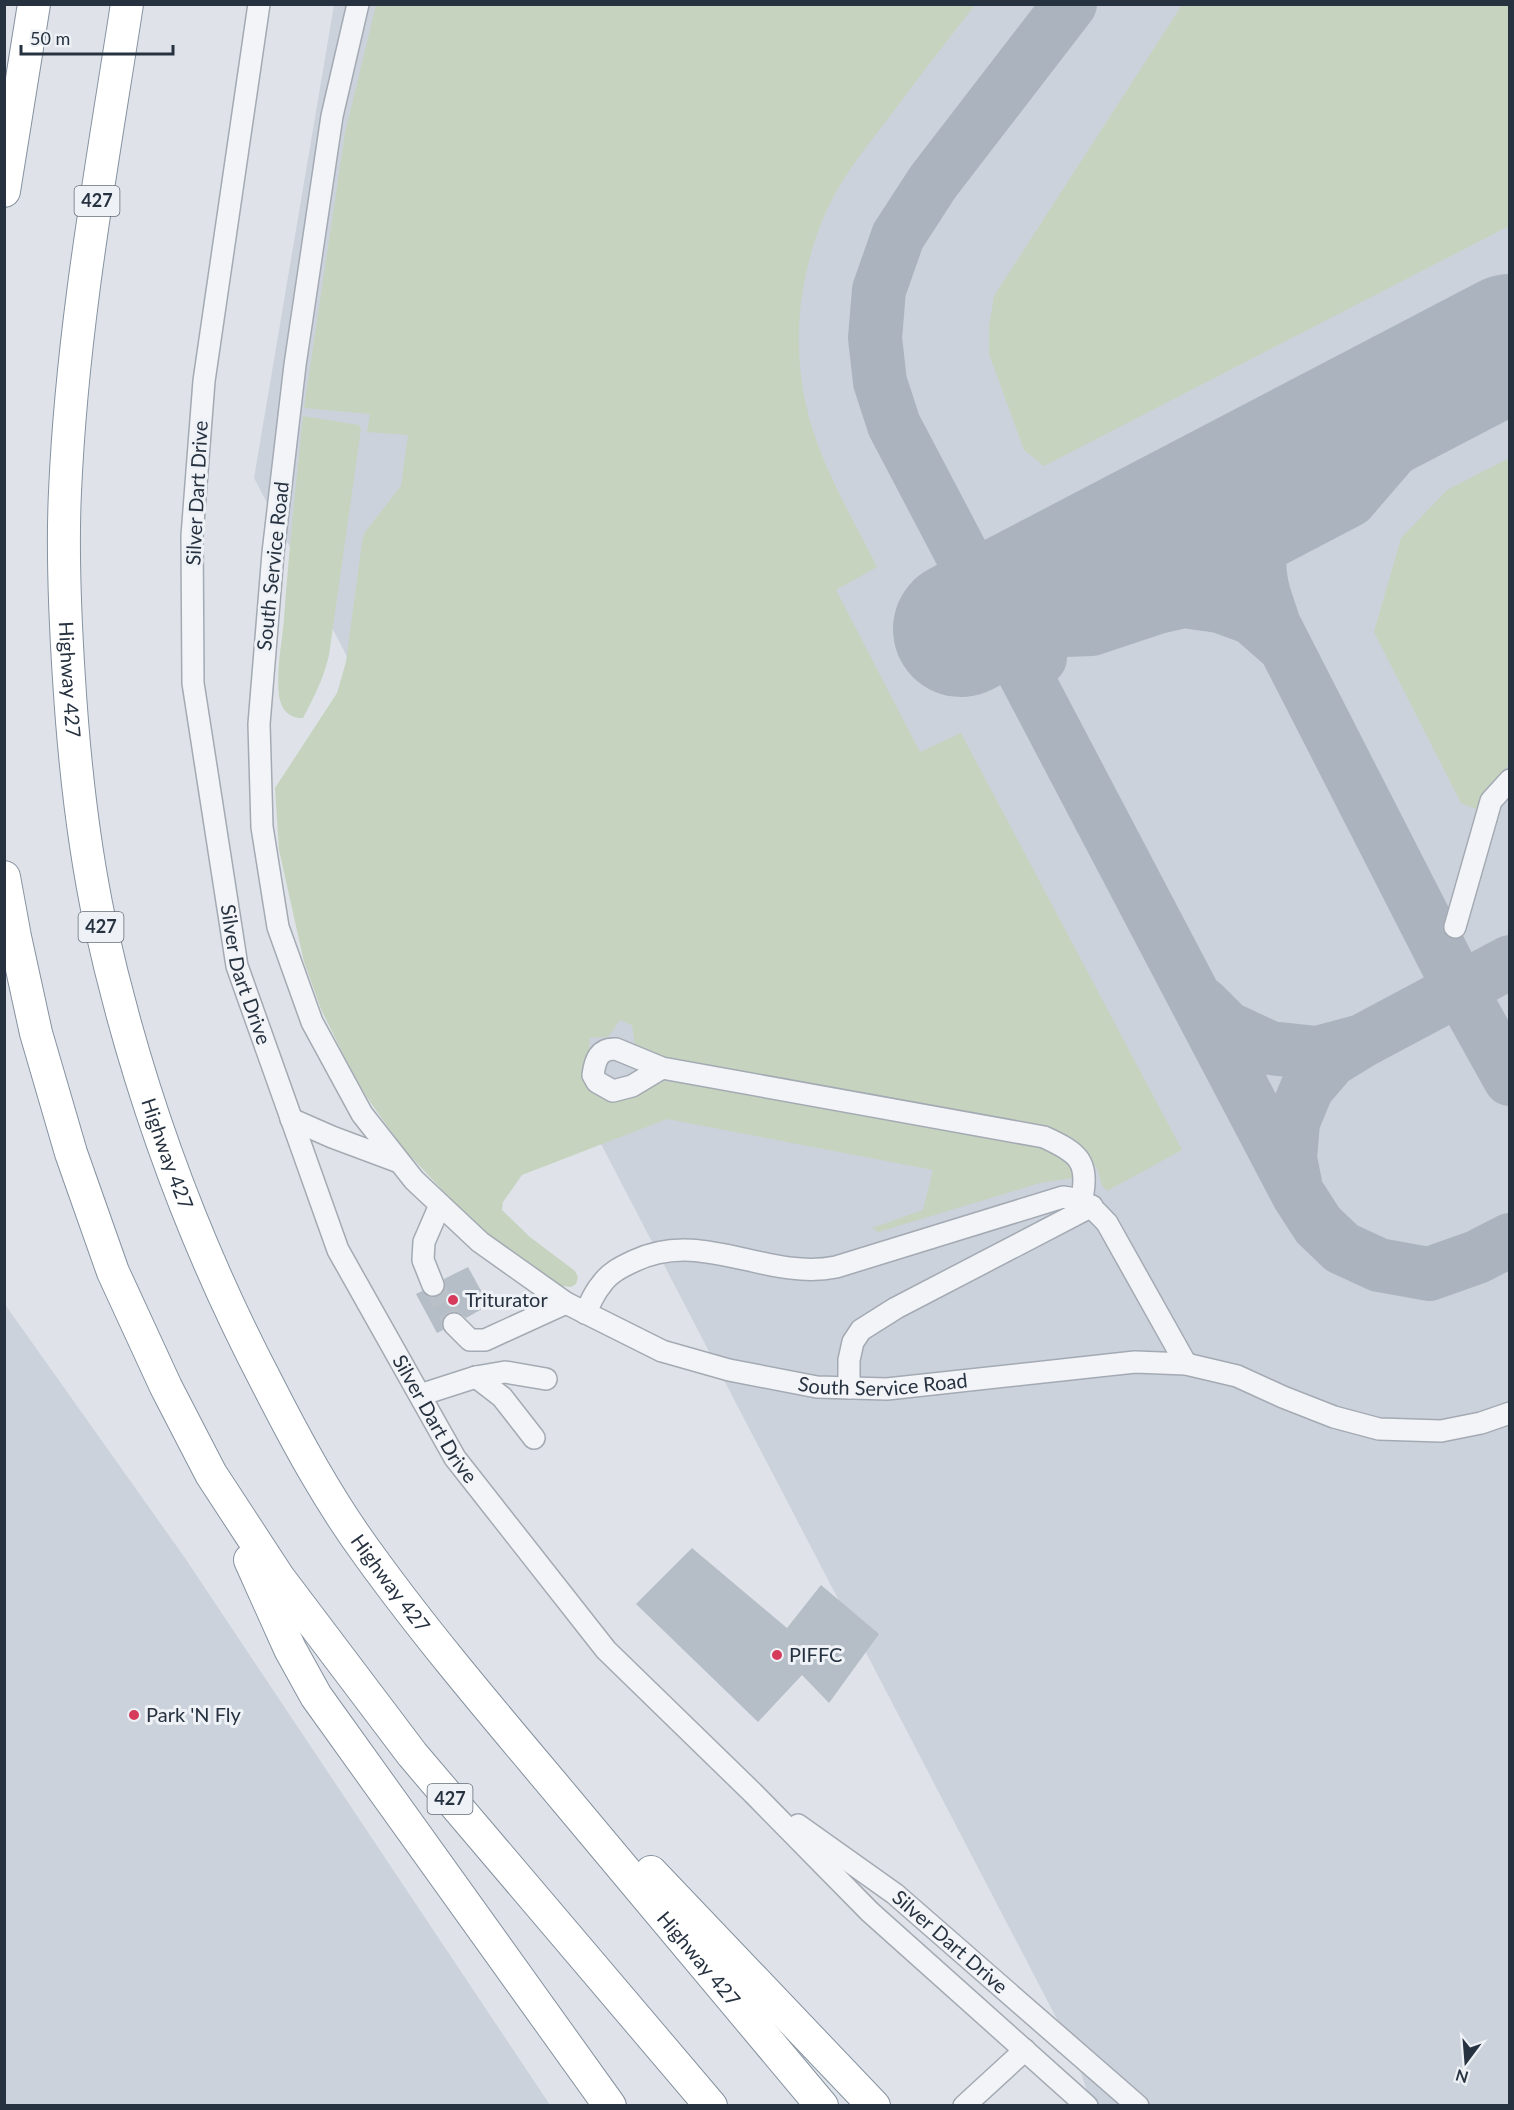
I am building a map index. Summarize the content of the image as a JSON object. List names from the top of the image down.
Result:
{
  "streets": {
    "highway": ["427", "Highway 427"],
    "street": ["Silver Dart Drive", "South Service Road"]
  },
  "crossings": [
    ["Silver Dart Drive", "South Service Road"]
  ],
  "places": ["Triturator", "PIFFC", "Park 'N Fly"],
  "scale_bar": "50 m",
  "north": "bottom"
}
